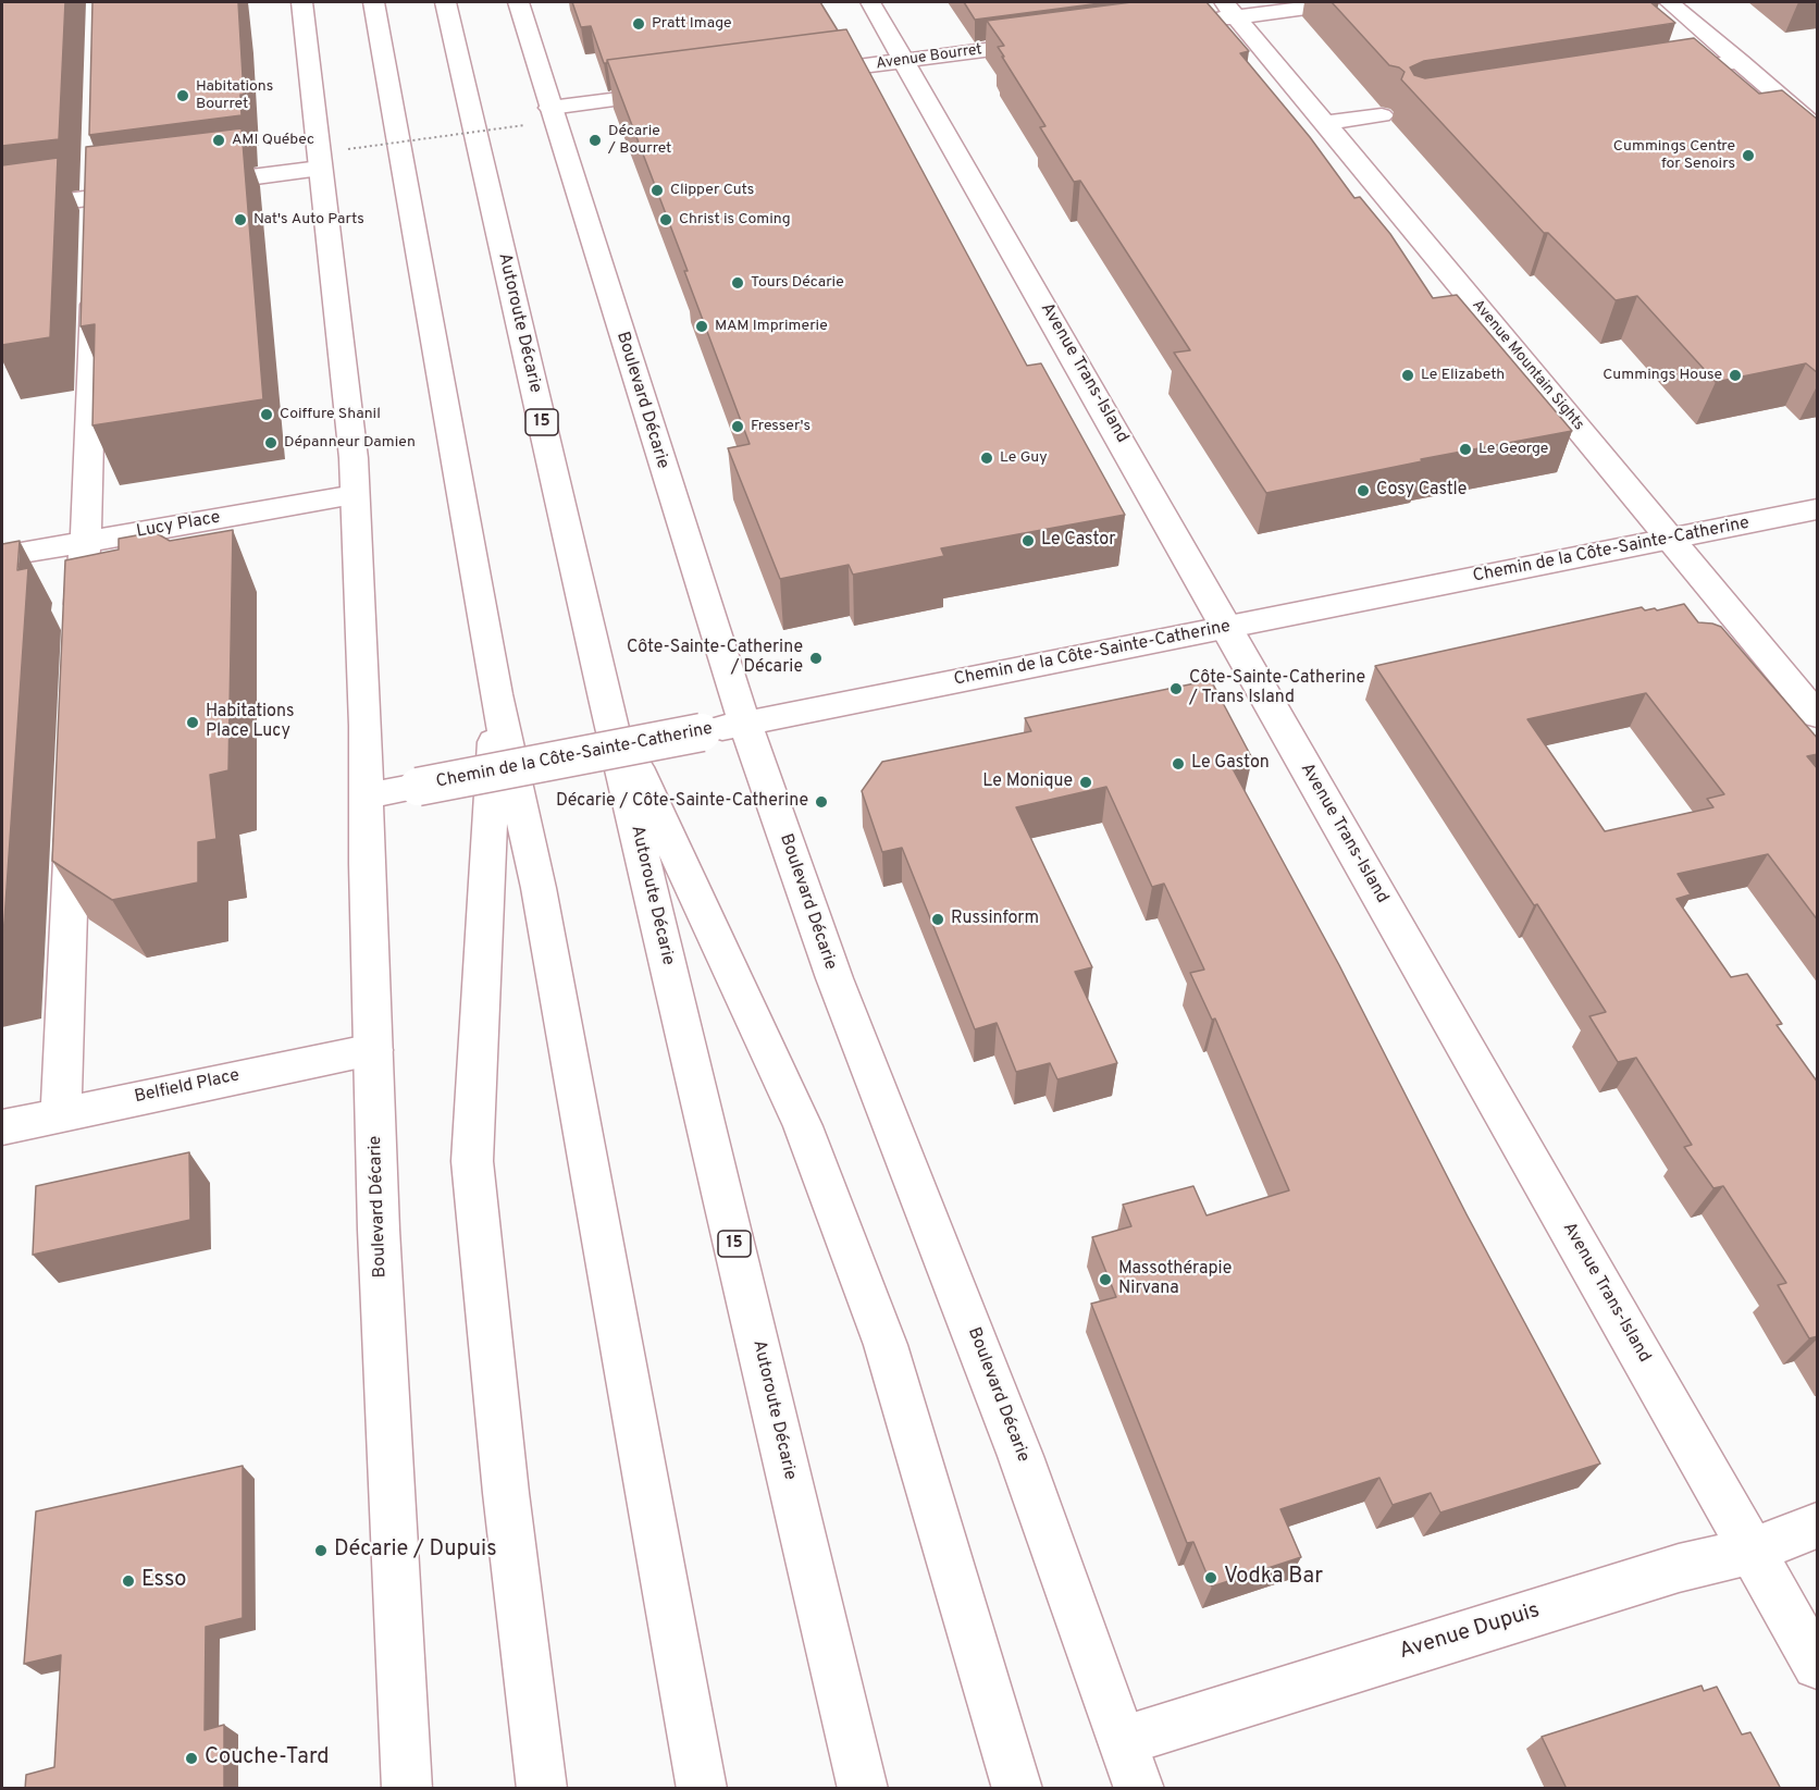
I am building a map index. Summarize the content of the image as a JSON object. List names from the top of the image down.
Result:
{
  "streets": {
    "main road": [
      "Avenue Bourret",
      "Autoroute Décarie",
      "Avenue Mountain Sights",
      "Avenue Trans-Island",
      "Boulevard Décarie",
      "15",
      "Lucy Place",
      "Chemin de la Côte-Sainte-Catherine",
      "Belfield Place",
      "Avenue Dupuis"
    ]
  },
  "crossings": [
    ["Avenue Bourret", "Avenue Trans-Island"],
    ["Avenue Mountain Sights", "Chemin de la Côte-Sainte-Catherine"],
    ["Avenue Trans-Island", "Chemin de la Côte-Sainte-Catherine"],
    ["Avenue Trans-Island", "Avenue Dupuis"],
    ["Boulevard Décarie", "Lucy Place"],
    ["Boulevard Décarie", "Chemin de la Côte-Sainte-Catherine"],
    ["Boulevard Décarie", "Belfield Place"],
    ["Boulevard Décarie", "Avenue Dupuis"]
  ],
  "places": [
    "Pratt Image",
    "Habitations Bourret",
    "AMI Québec",
    "Décarie / Bourret",
    "Cummings Centre for Senoirs",
    "Clipper Cuts",
    "Nat's Auto Parts",
    "Christ is Coming",
    "Tours Décarie",
    "MAM Imprimerie",
    "Le Elizabeth",
    "Cummings House",
    "Coiffure Shanil",
    "Fresser's",
    "Dépanneur Damien",
    "Le George",
    "Le Guy",
    "Cosy Castle",
    "Le Castor",
    "Côte-Sainte-Catherine / Décarie",
    "Côte-Sainte-Catherine / Trans Island",
    "Habitations Place Lucy",
    "Le Gaston",
    "Le Monique",
    "Décarie / Côte-Sainte-Catherine",
    "Russinform",
    "Massothérapie Nirvana",
    "Décarie / Dupuis",
    "Vodka Bar",
    "Esso",
    "Couche-Tard"
  ]
}
